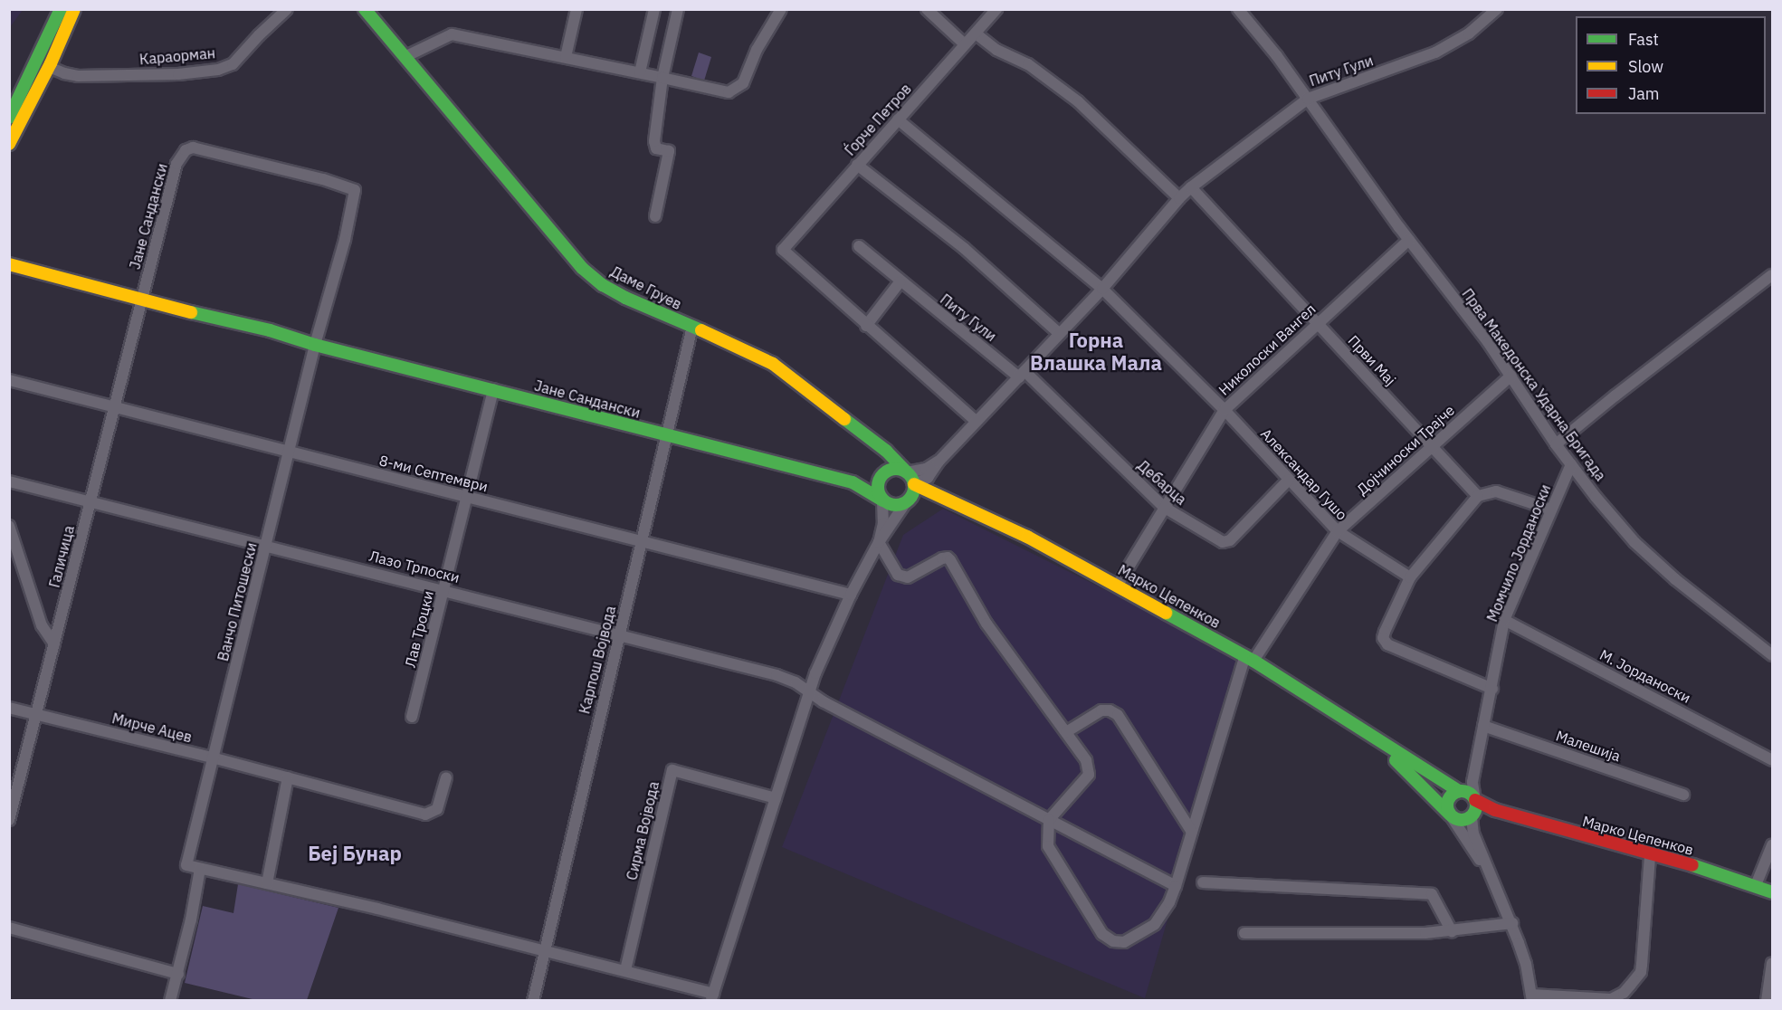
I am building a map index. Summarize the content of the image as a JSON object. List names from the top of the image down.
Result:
{
  "streets": {
    "street": [
      "Караорман",
      "Питу Гули",
      "Ѓорче Петров",
      "Јане Сандански",
      "Даме Груев",
      "Николоски Вангел",
      "Први Мај",
      "Прва Македонска Ударна Бригада",
      "Дојчиноски Трајче",
      "8-ми Септември",
      "Александар Гушо",
      "Дебарца",
      "Момчило Јорданоски",
      "Галичица",
      "Лазо Трпоски",
      "Марко Цепенков",
      "Ванчо Питошески",
      "Лав Троцки",
      "Карпош Војвода",
      "М. Јорданоски",
      "Мирче Ацев",
      "Малешија",
      "Сирма Војвода"
    ]
  },
  "crossings": [
    ["Питу Гули", "Први Мај"],
    ["Питу Гули", "Прва Македонска Ударна Бригада"],
    ["Питу Гули", "Александар Гушо"],
    ["Питу Гули", "Дебарца"],
    ["Јане Сандански", "Даме Груев"],
    ["Јане Сандански", "Галичица"],
    ["Јане Сандански", "Ванчо Питошески"],
    ["Јане Сандански", "Лав Троцки"],
    ["Јане Сандански", "Карпош Војвода"],
    ["Даме Груев", "Карпош Војвода"],
    ["Николоски Вангел", "Први Мај"],
    ["Николоски Вангел", "Прва Македонска Ударна Бригада"],
    ["Николоски Вангел", "Александар Гушо"],
    ["Николоски Вангел", "Дебарца"],
    ["Николоски Вангел", "Марко Цепенков"],
    ["Први Мај", "Дојчиноски Трајче"],
    ["Прва Македонска Ударна Бригада", "Дојчиноски Трајче"],
    ["Прва Македонска Ударна Бригада", "Момчило Јорданоски"],
    ["Дојчиноски Трајче", "Александар Гушо"],
    ["Дојчиноски Трајче", "Лазо Трпоски"],
    ["Дојчиноски Трајче", "Марко Цепенков"],
    ["8-ми Септември", "Галичица"],
    ["8-ми Септември", "Ванчо Питошески"],
    ["8-ми Септември", "Лав Троцки"],
    ["8-ми Септември", "Карпош Војвода"],
    ["Александар Гушо", "Дебарца"],
    ["Момчило Јорданоски", "Марко Цепенков"],
    ["Момчило Јорданоски", "М. Јорданоски"],
    ["Момчило Јорданоски", "Малешија"],
    ["Галичица", "Лазо Трпоски"],
    ["Галичица", "Мирче Ацев"],
    ["Лазо Трпоски", "Ванчо Питошески"],
    ["Лазо Трпоски", "Лав Троцки"],
    ["Лазо Трпоски", "Карпош Војвода"],
    ["Ванчо Питошески", "Мирче Ацев"]
  ],
  "districts": ["Горна Влашка Мала", "Беј Бунар"],
  "legend": ["Fast", "Slow", "Jam"]
}
